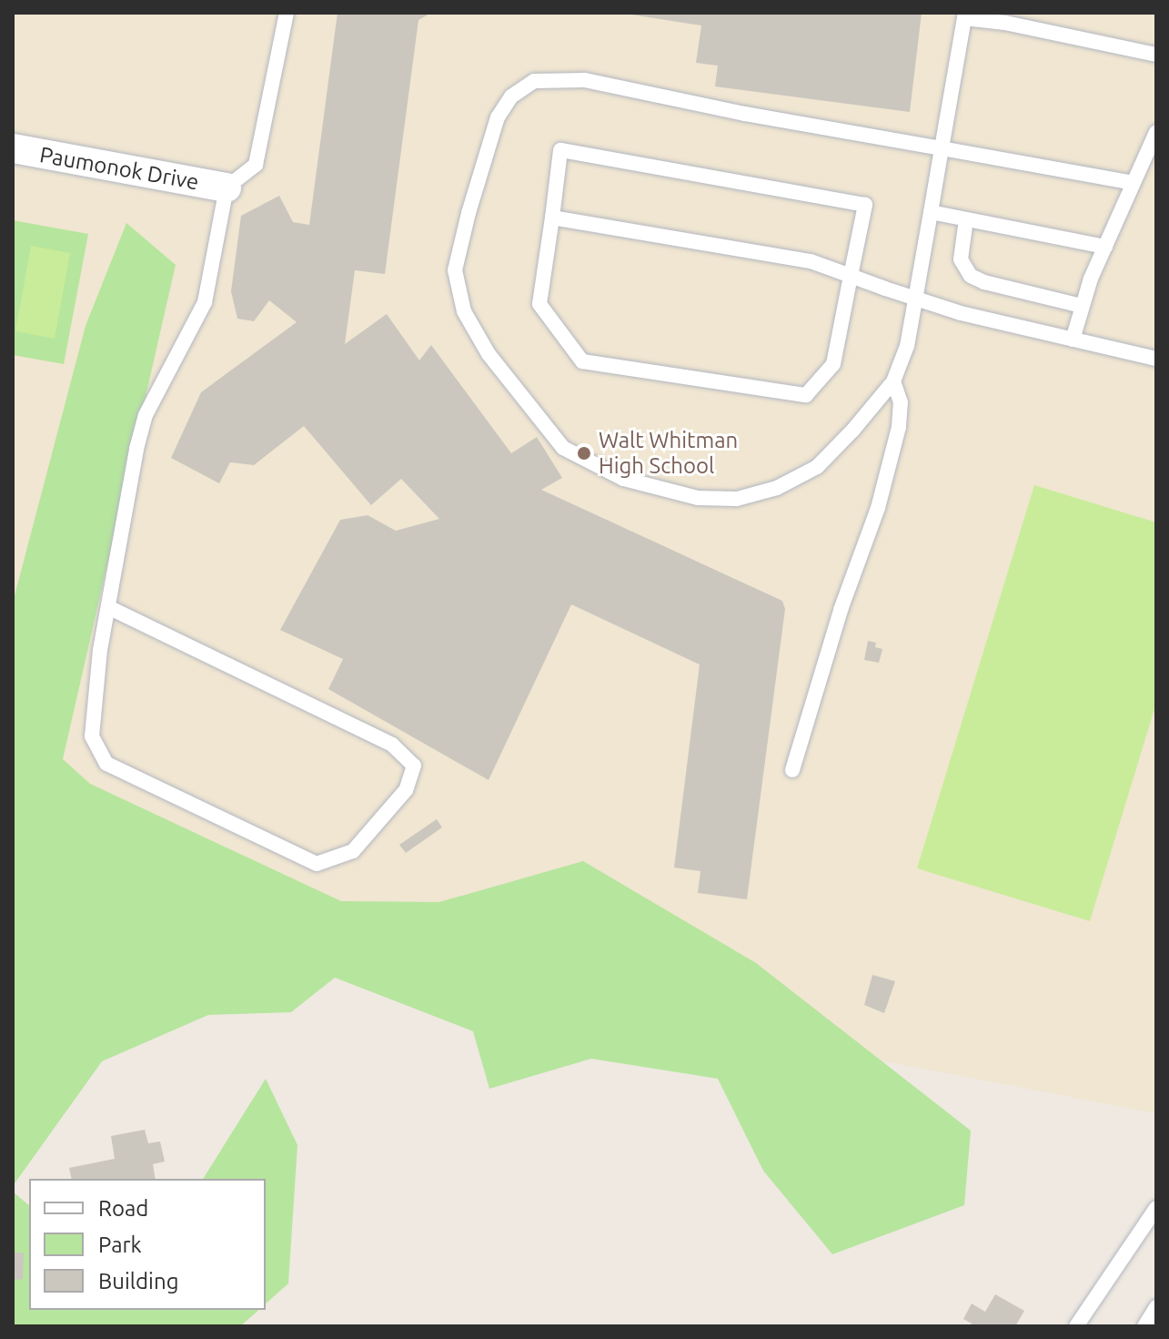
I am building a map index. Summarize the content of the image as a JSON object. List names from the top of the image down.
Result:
{
  "streets": {
    "street": ["Paumonok Drive"]
  },
  "places": ["Walt Whitman High School"],
  "legend": ["Road", "Park", "Building"]
}
